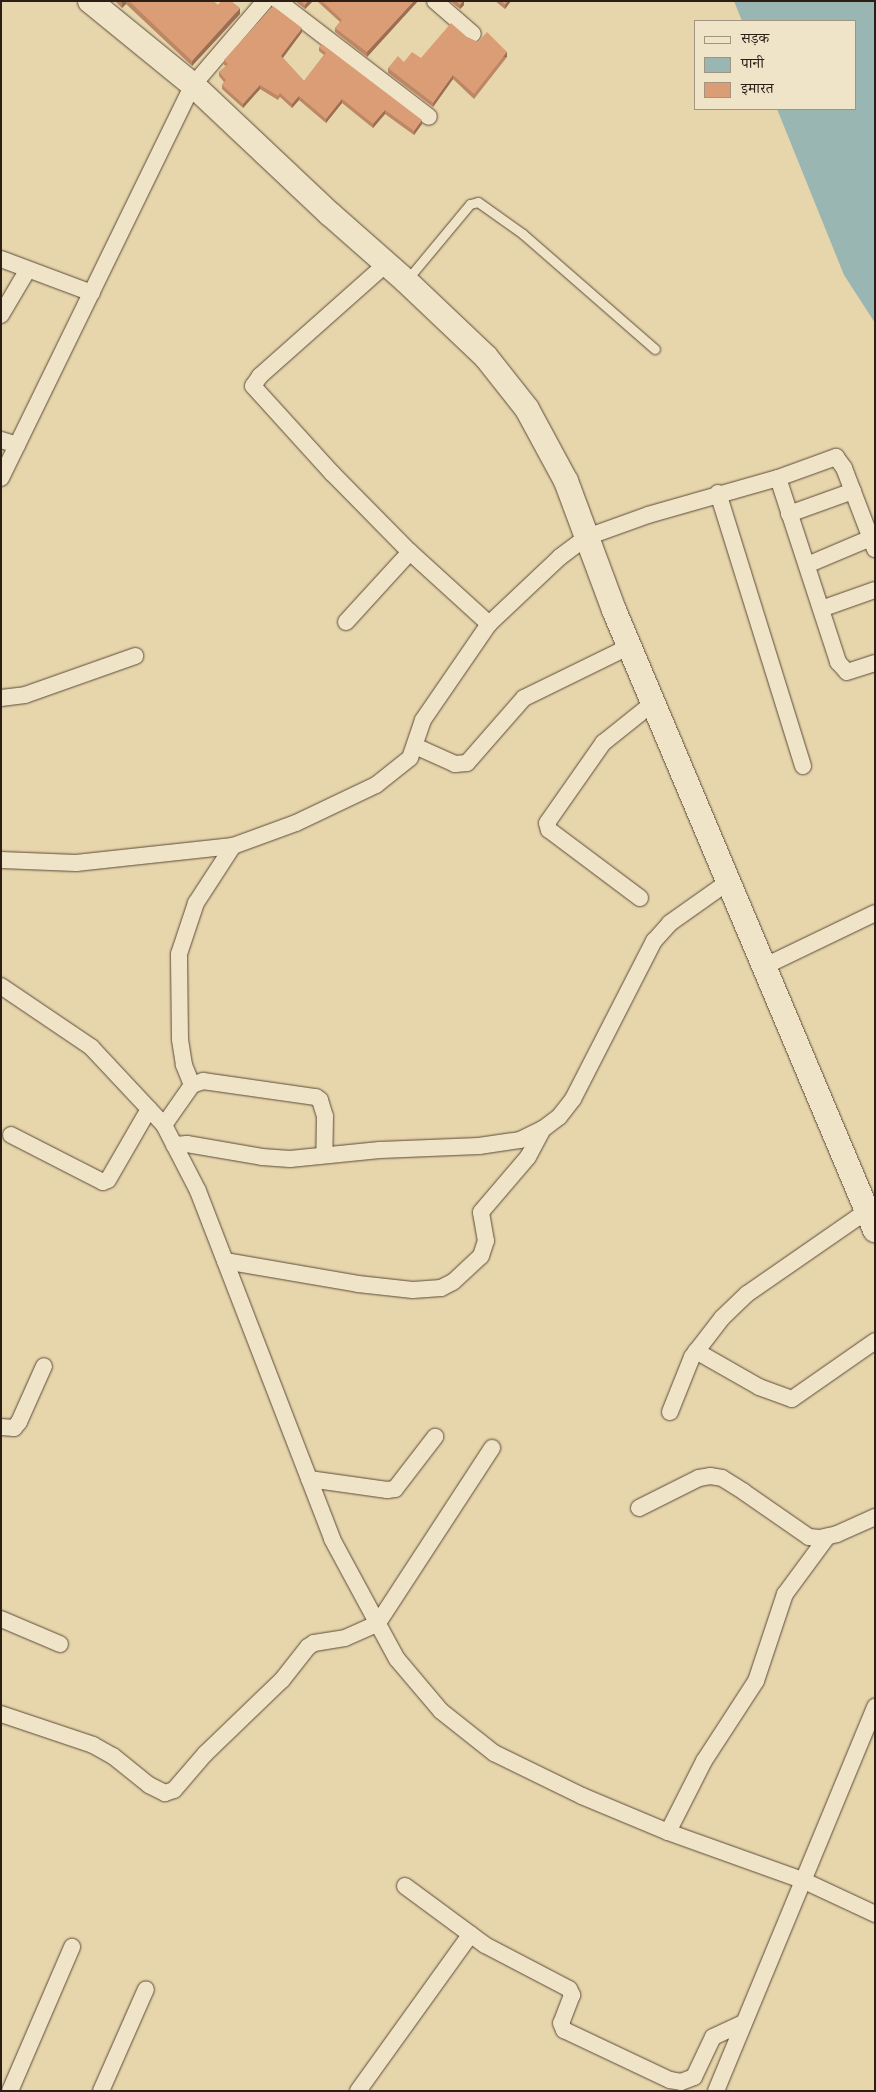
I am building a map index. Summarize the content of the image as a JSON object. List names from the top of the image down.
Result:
{
  "legend": ["सड़क", "पानी", "इमारत"]
}
